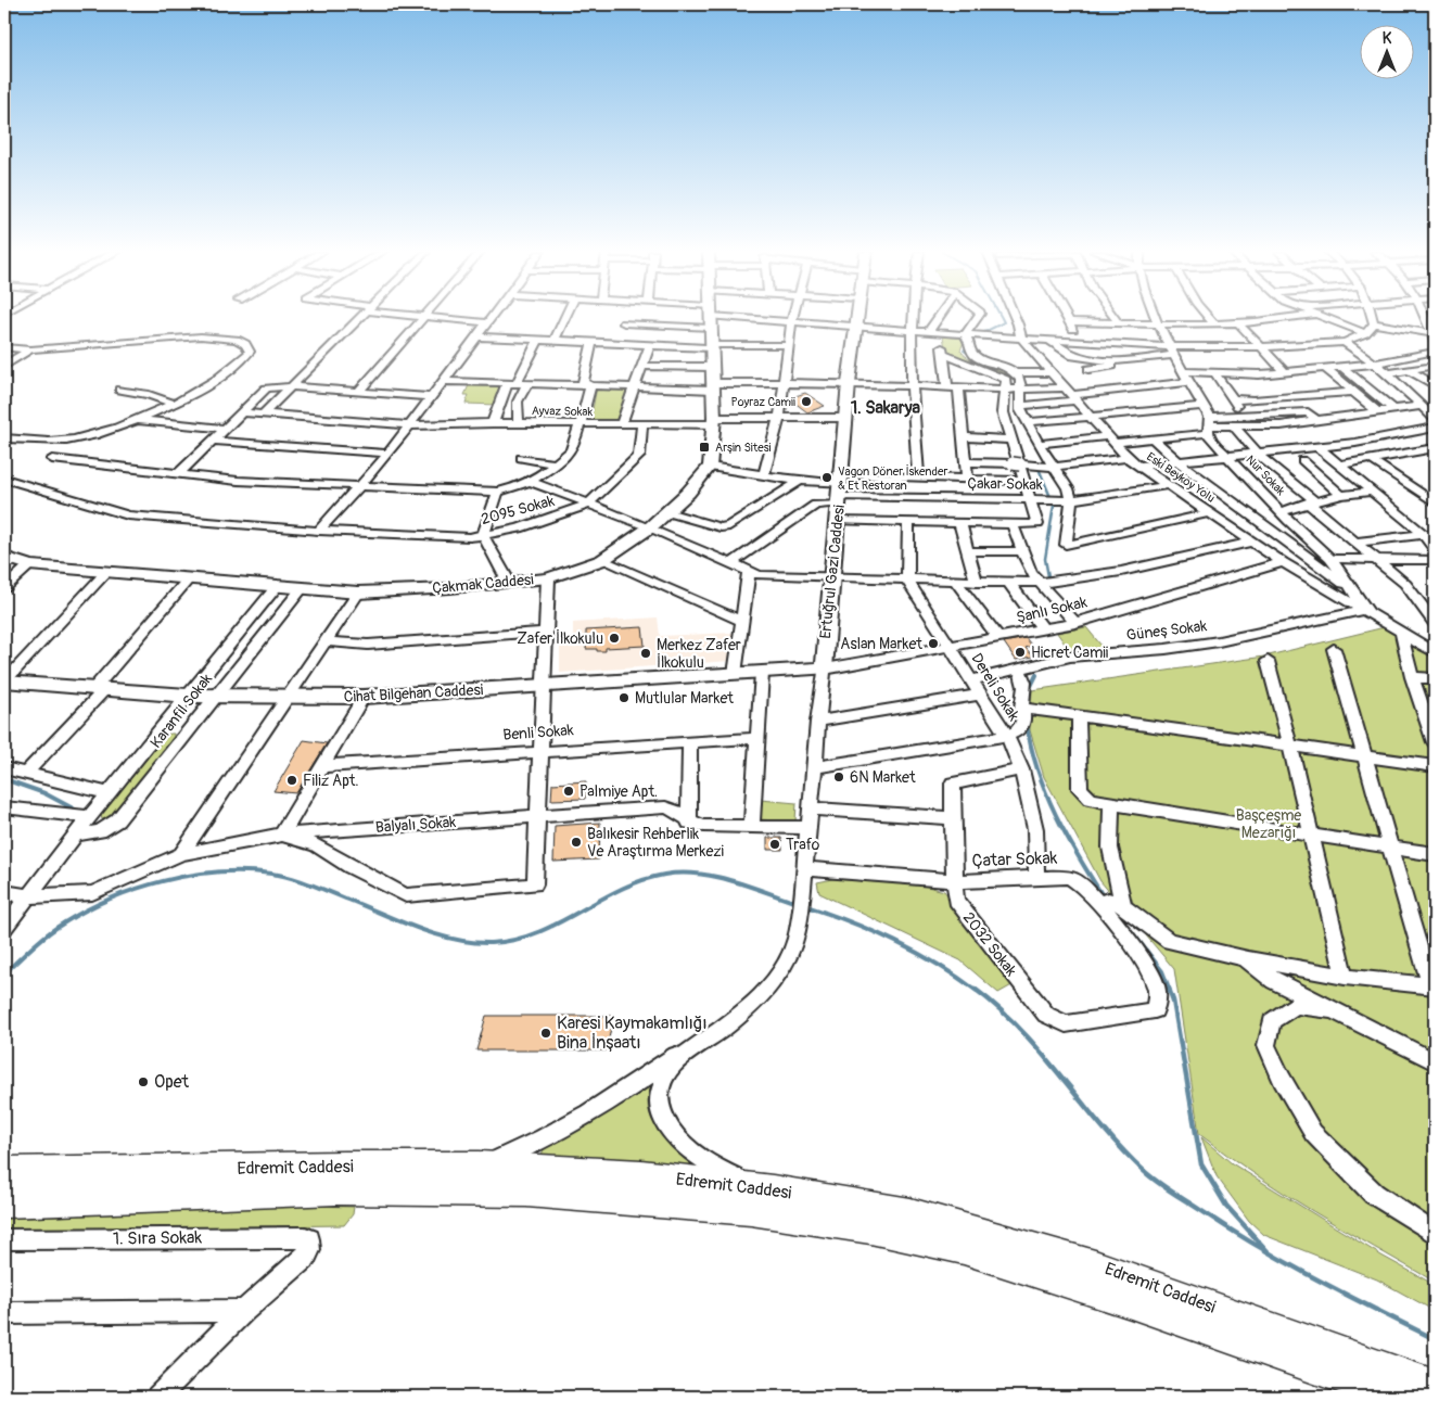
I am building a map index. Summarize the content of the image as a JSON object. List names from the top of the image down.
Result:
{
  "streets": {
    "highway": ["Edremit Caddesi"],
    "main road": ["Ertuğrul Gazi Caddesi", "Çakmak Caddesi", "Cihat Bilgehan Caddesi"],
    "street": [
      "Ayvaz Sokak",
      "Nur Sokak",
      "Eski Beyköy Yolu",
      "Çakar Sokak",
      "2095 Sokak",
      "Şanlı Sokak",
      "Güneş Sokak",
      "Dereli Sokak",
      "Karanfil Sokak",
      "Benli Sokak",
      "Balyalı Sokak",
      "Çatar Sokak",
      "2032 Sokak",
      "1. Sıra Sokak"
    ]
  },
  "crossings": [
    ["Ayvaz Sokak", "2095 Sokak"],
    ["Ayvaz Sokak", "Ertuğrul Gazi Caddesi"],
    ["Nur Sokak", "Eski Beyköy Yolu"],
    ["Nur Sokak", "Güneş Sokak"],
    ["Eski Beyköy Yolu", "Çakar Sokak"],
    ["Eski Beyköy Yolu", "Şanlı Sokak"],
    ["Eski Beyköy Yolu", "Güneş Sokak"],
    ["Çakar Sokak", "Ertuğrul Gazi Caddesi"],
    ["Ertuğrul Gazi Caddesi", "Şanlı Sokak"],
    ["Ertuğrul Gazi Caddesi", "Cihat Bilgehan Caddesi"],
    ["Ertuğrul Gazi Caddesi", "Balyalı Sokak"],
    ["Ertuğrul Gazi Caddesi", "Çatar Sokak"],
    ["Çakmak Caddesi", "Karanfil Sokak"],
    ["Şanlı Sokak", "Dereli Sokak"],
    ["Şanlı Sokak", "Cihat Bilgehan Caddesi"],
    ["Güneş Sokak", "Dereli Sokak"],
    ["Dereli Sokak", "Çatar Sokak"],
    ["Dereli Sokak", "2032 Sokak"],
    ["Cihat Bilgehan Caddesi", "Karanfil Sokak"],
    ["Karanfil Sokak", "Balyalı Sokak"],
    ["Çatar Sokak", "2032 Sokak"]
  ],
  "districts": ["1. Sakarya"],
  "parks": ["Başçeşme Mezarığı"],
  "places": {
    "other": [
      "Poyraz Camii",
      "Vagon Döner İskender & Et Restoran",
      "Zafer İlkokulu",
      "Aslan Market",
      "Hicret Camii",
      "Merkez Zafer İlkokulu",
      "Mutlular Market",
      "6N Market",
      "Filiz Apt.",
      "Palmiye Apt.",
      "Balıkesir Rehberlik Ve Araştırma Merkezi",
      "Trafo",
      "Karesi Kaymakamlığı Bina İnşaatı",
      "Opet"
    ],
    "transit": ["Arşin Sitesi"]
  },
  "north": "top"
}
